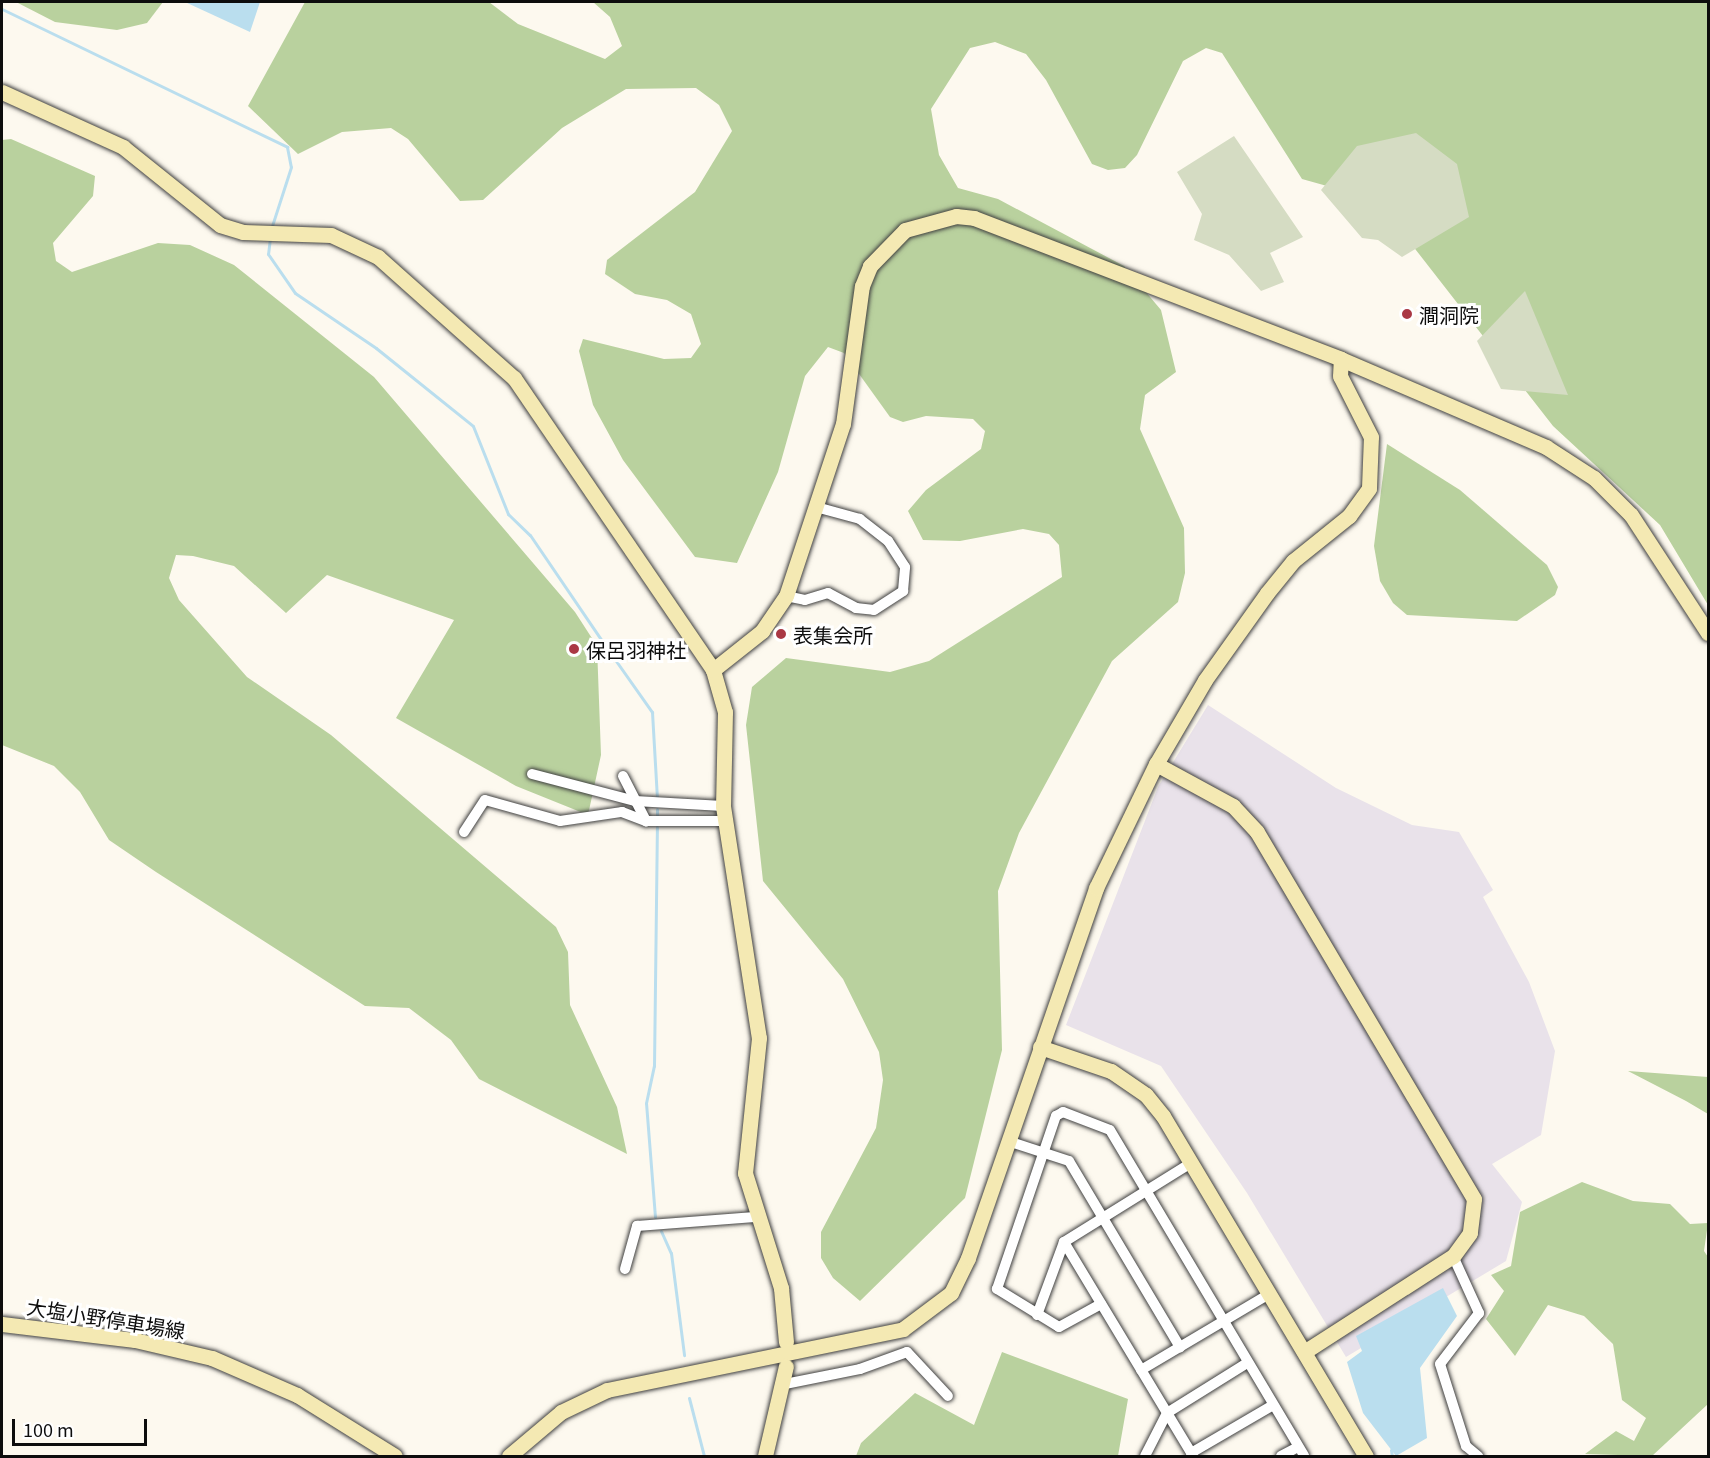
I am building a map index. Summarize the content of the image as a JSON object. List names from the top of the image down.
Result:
{
  "streets": {
    "street": ["大塩小野停車場線"]
  },
  "places": ["澗洞院", "表集会所", "保呂羽神社"],
  "scale_bar": "100 m"
}
